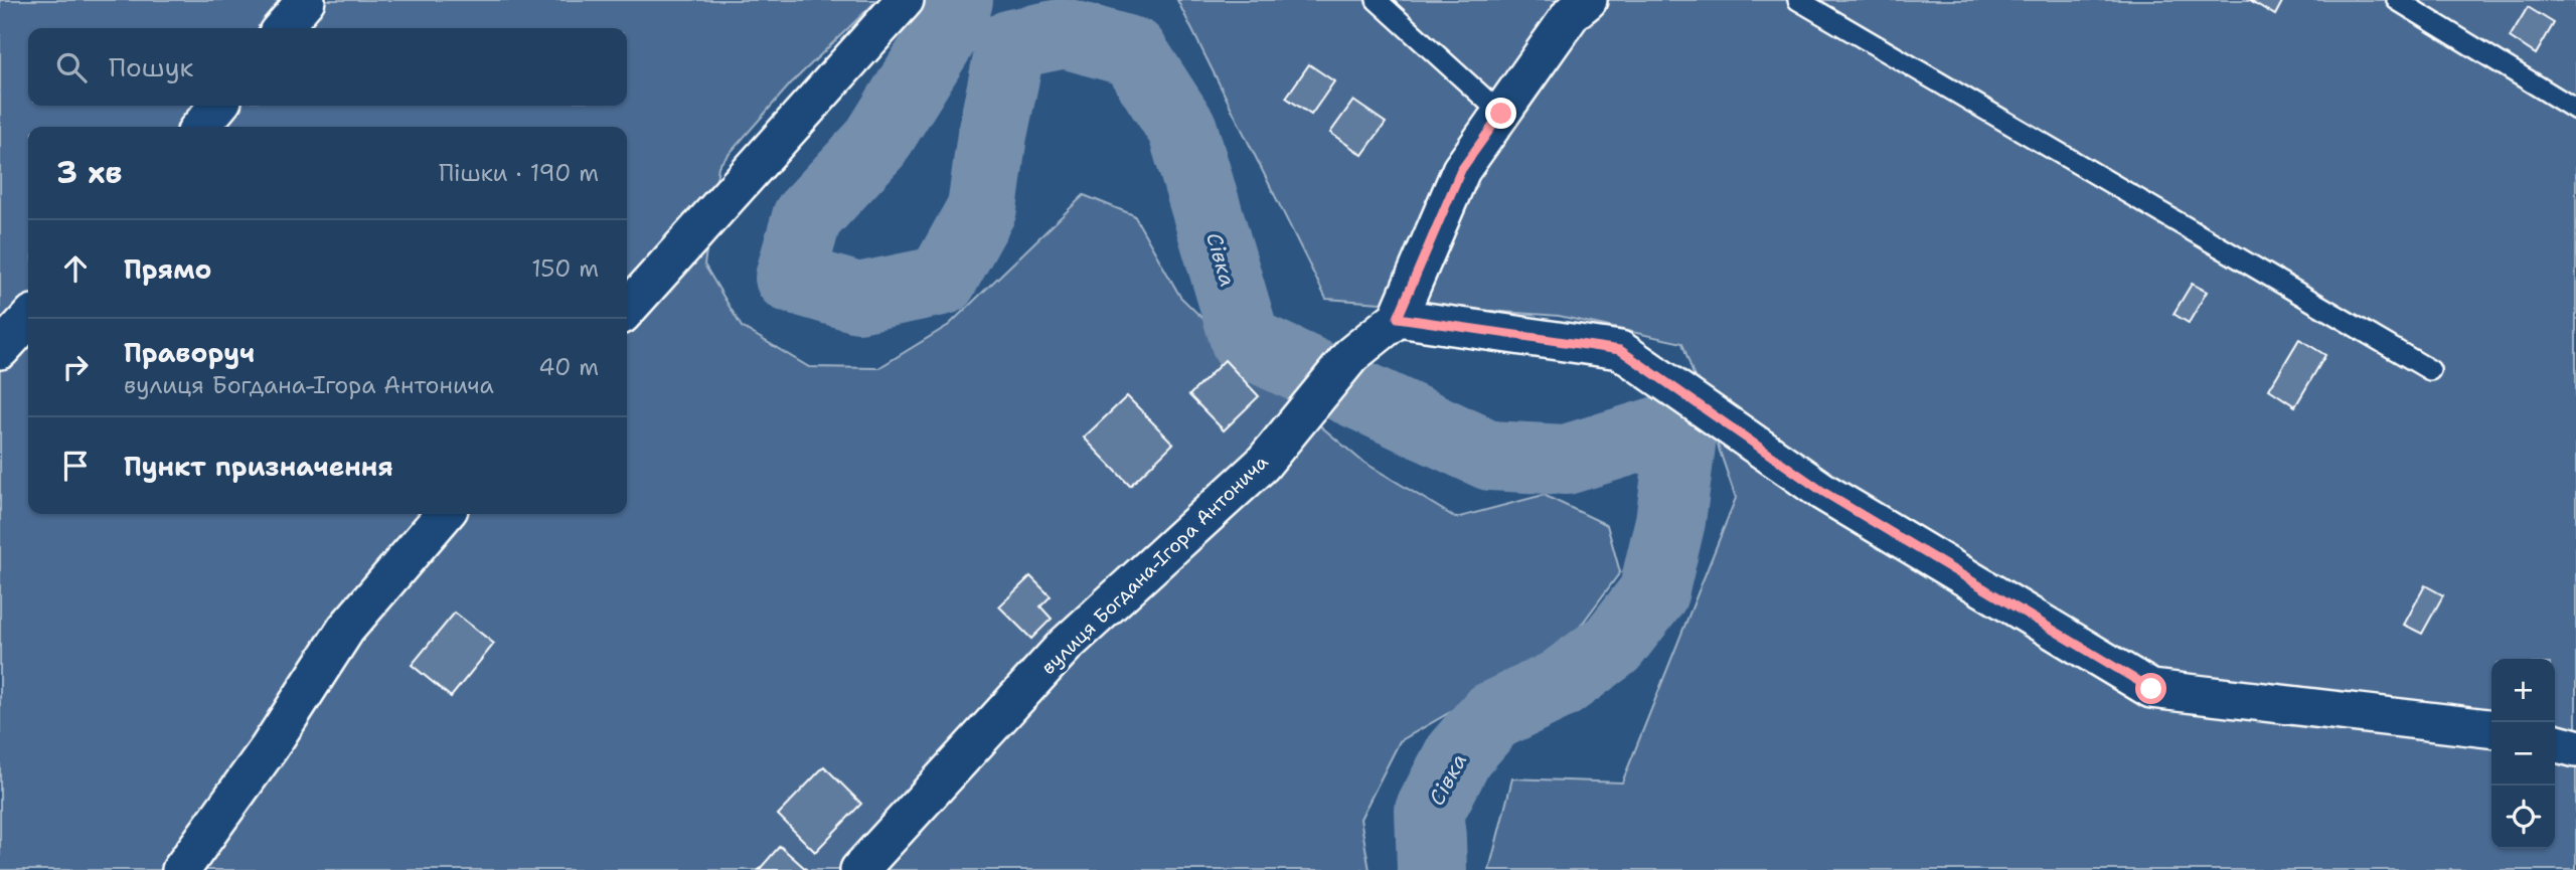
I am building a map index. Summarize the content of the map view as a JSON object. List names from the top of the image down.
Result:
{
  "streets": {
    "street": ["вулиця Богдана-Ігора Антонича"]
  },
  "water": ["Сівка"],
  "page": {
    "search": "Пошук",
    "heading": ["3 хв", "Пішки · 190 m"],
    "list": [
      ["Прямо", "150 m"],
      ["Праворуч", "вулиця Богдана-Ігора Антонича", "40 m"],
      "Пункт призначення"
    ],
    "map_buttons": ["+", "−"]
  }
}
